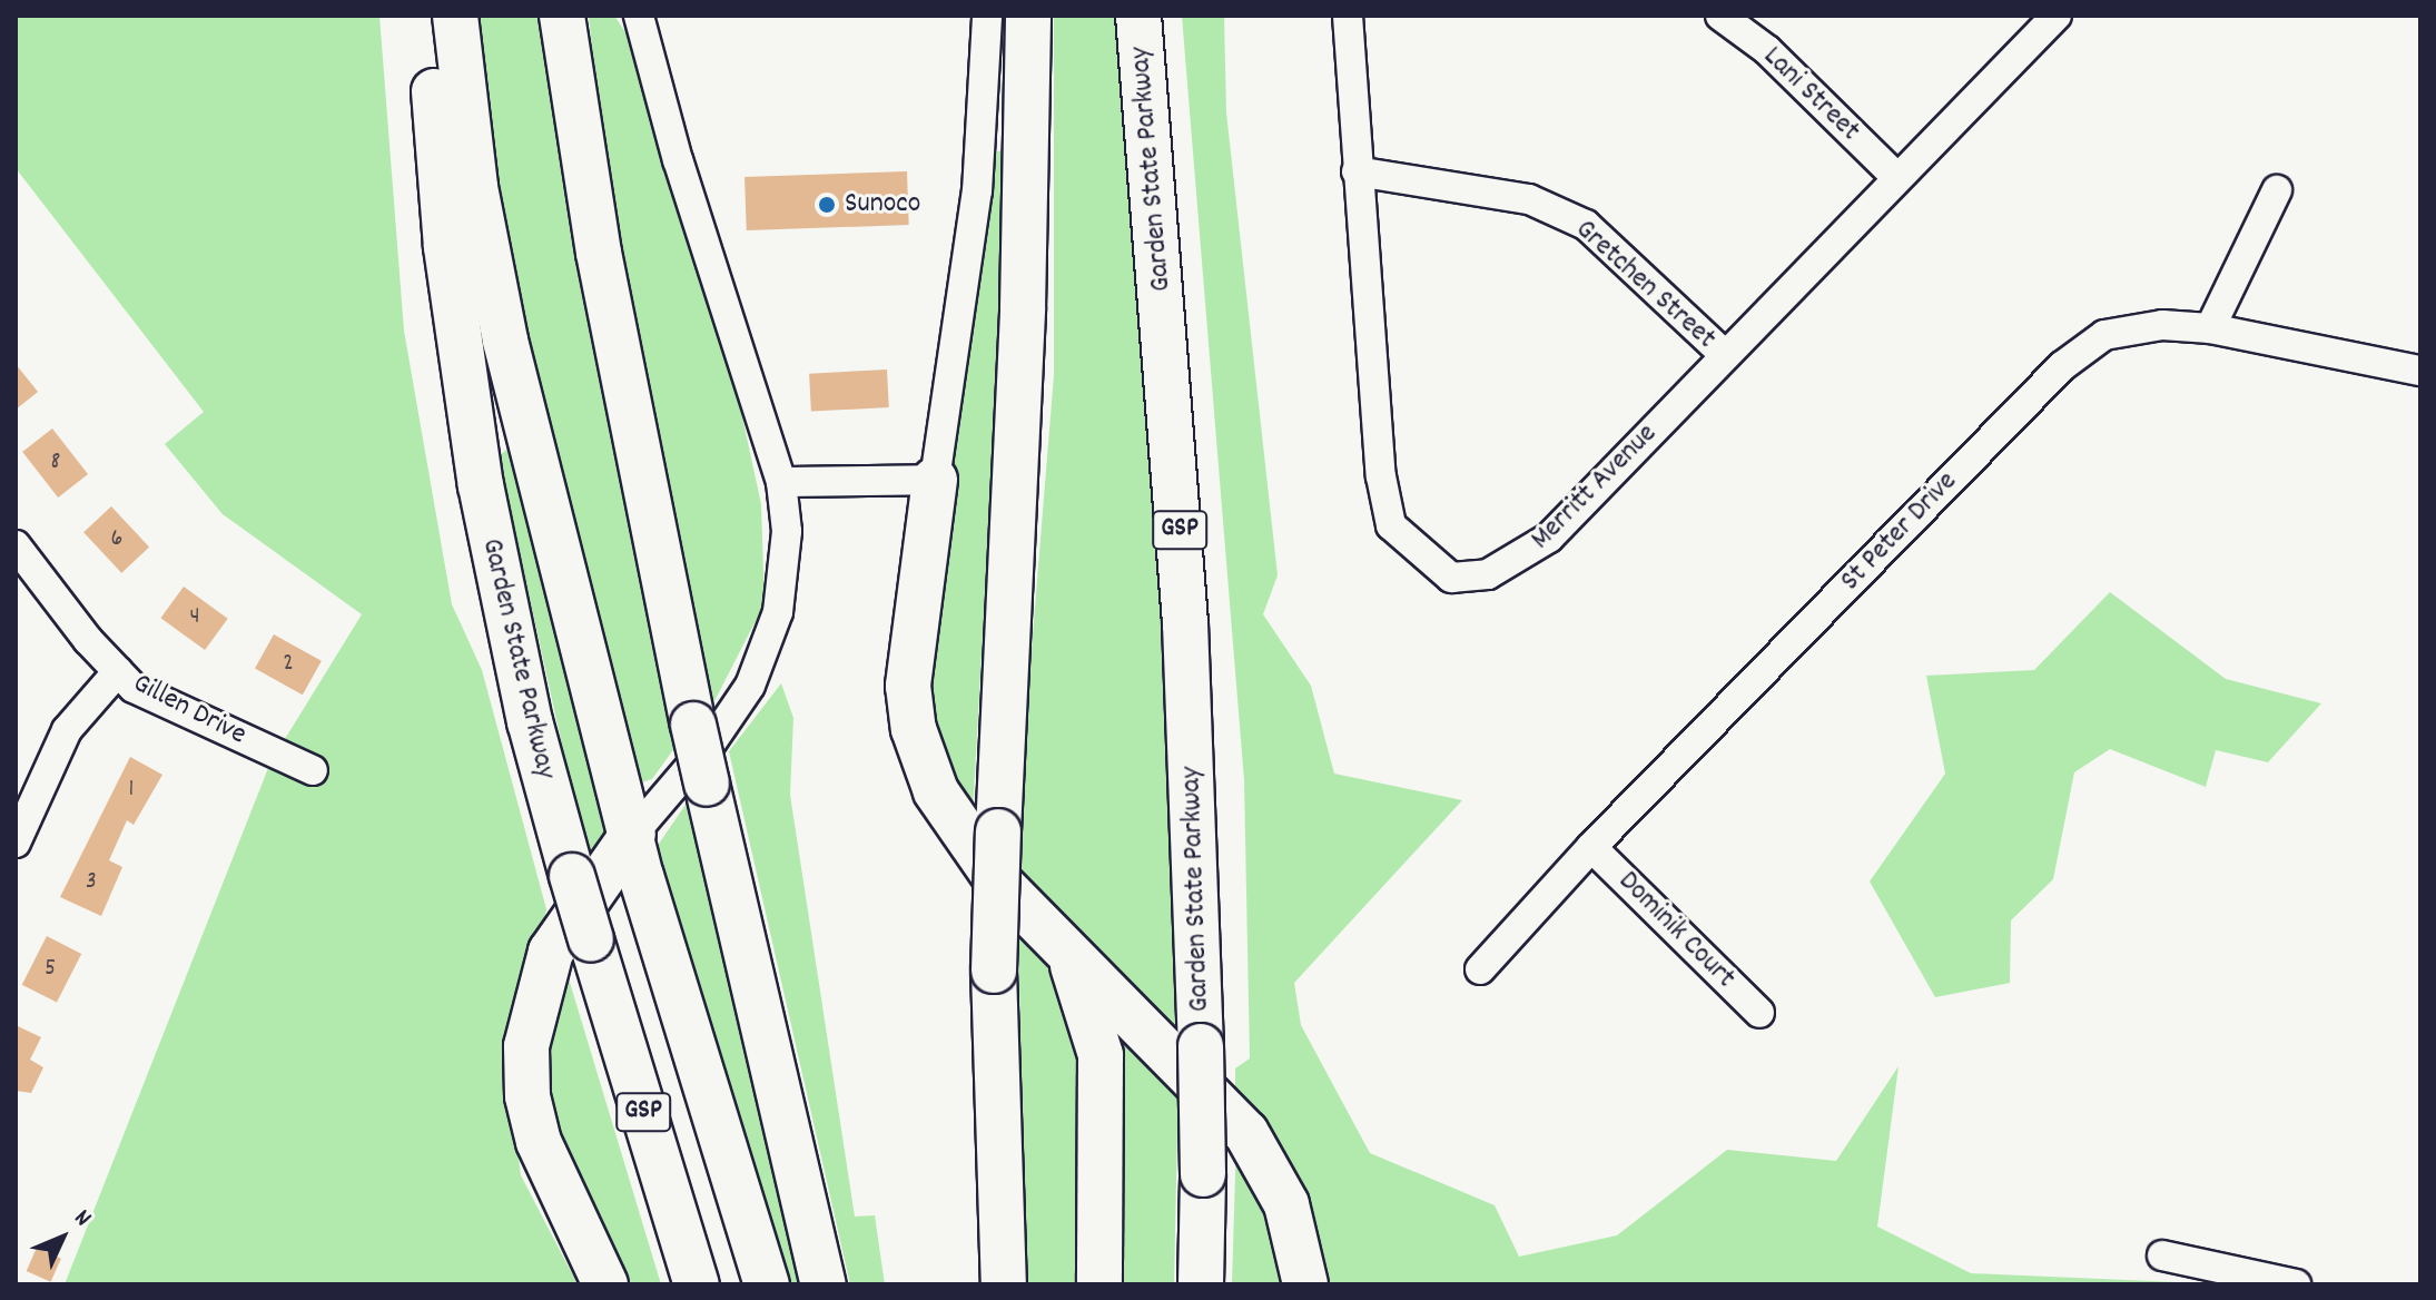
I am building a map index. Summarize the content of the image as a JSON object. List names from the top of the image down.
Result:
{
  "streets": {
    "highway": ["Garden State Parkway", "GSP"],
    "street": [
      "Lani Street",
      "Gretchen Street",
      "Merritt Avenue",
      "St Peter Drive",
      "Gillen Drive",
      "Dominik Court"
    ]
  },
  "crossings": [
    ["Lani Street", "Merritt Avenue"],
    ["Gretchen Street", "Merritt Avenue"],
    ["St Peter Drive", "Dominik Court"]
  ],
  "places": ["Sunoco"],
  "house_numbers": [
    "8",
    "6",
    "4",
    "2",
    "1",
    "3",
    "5"
  ],
  "north": "top right"
}
